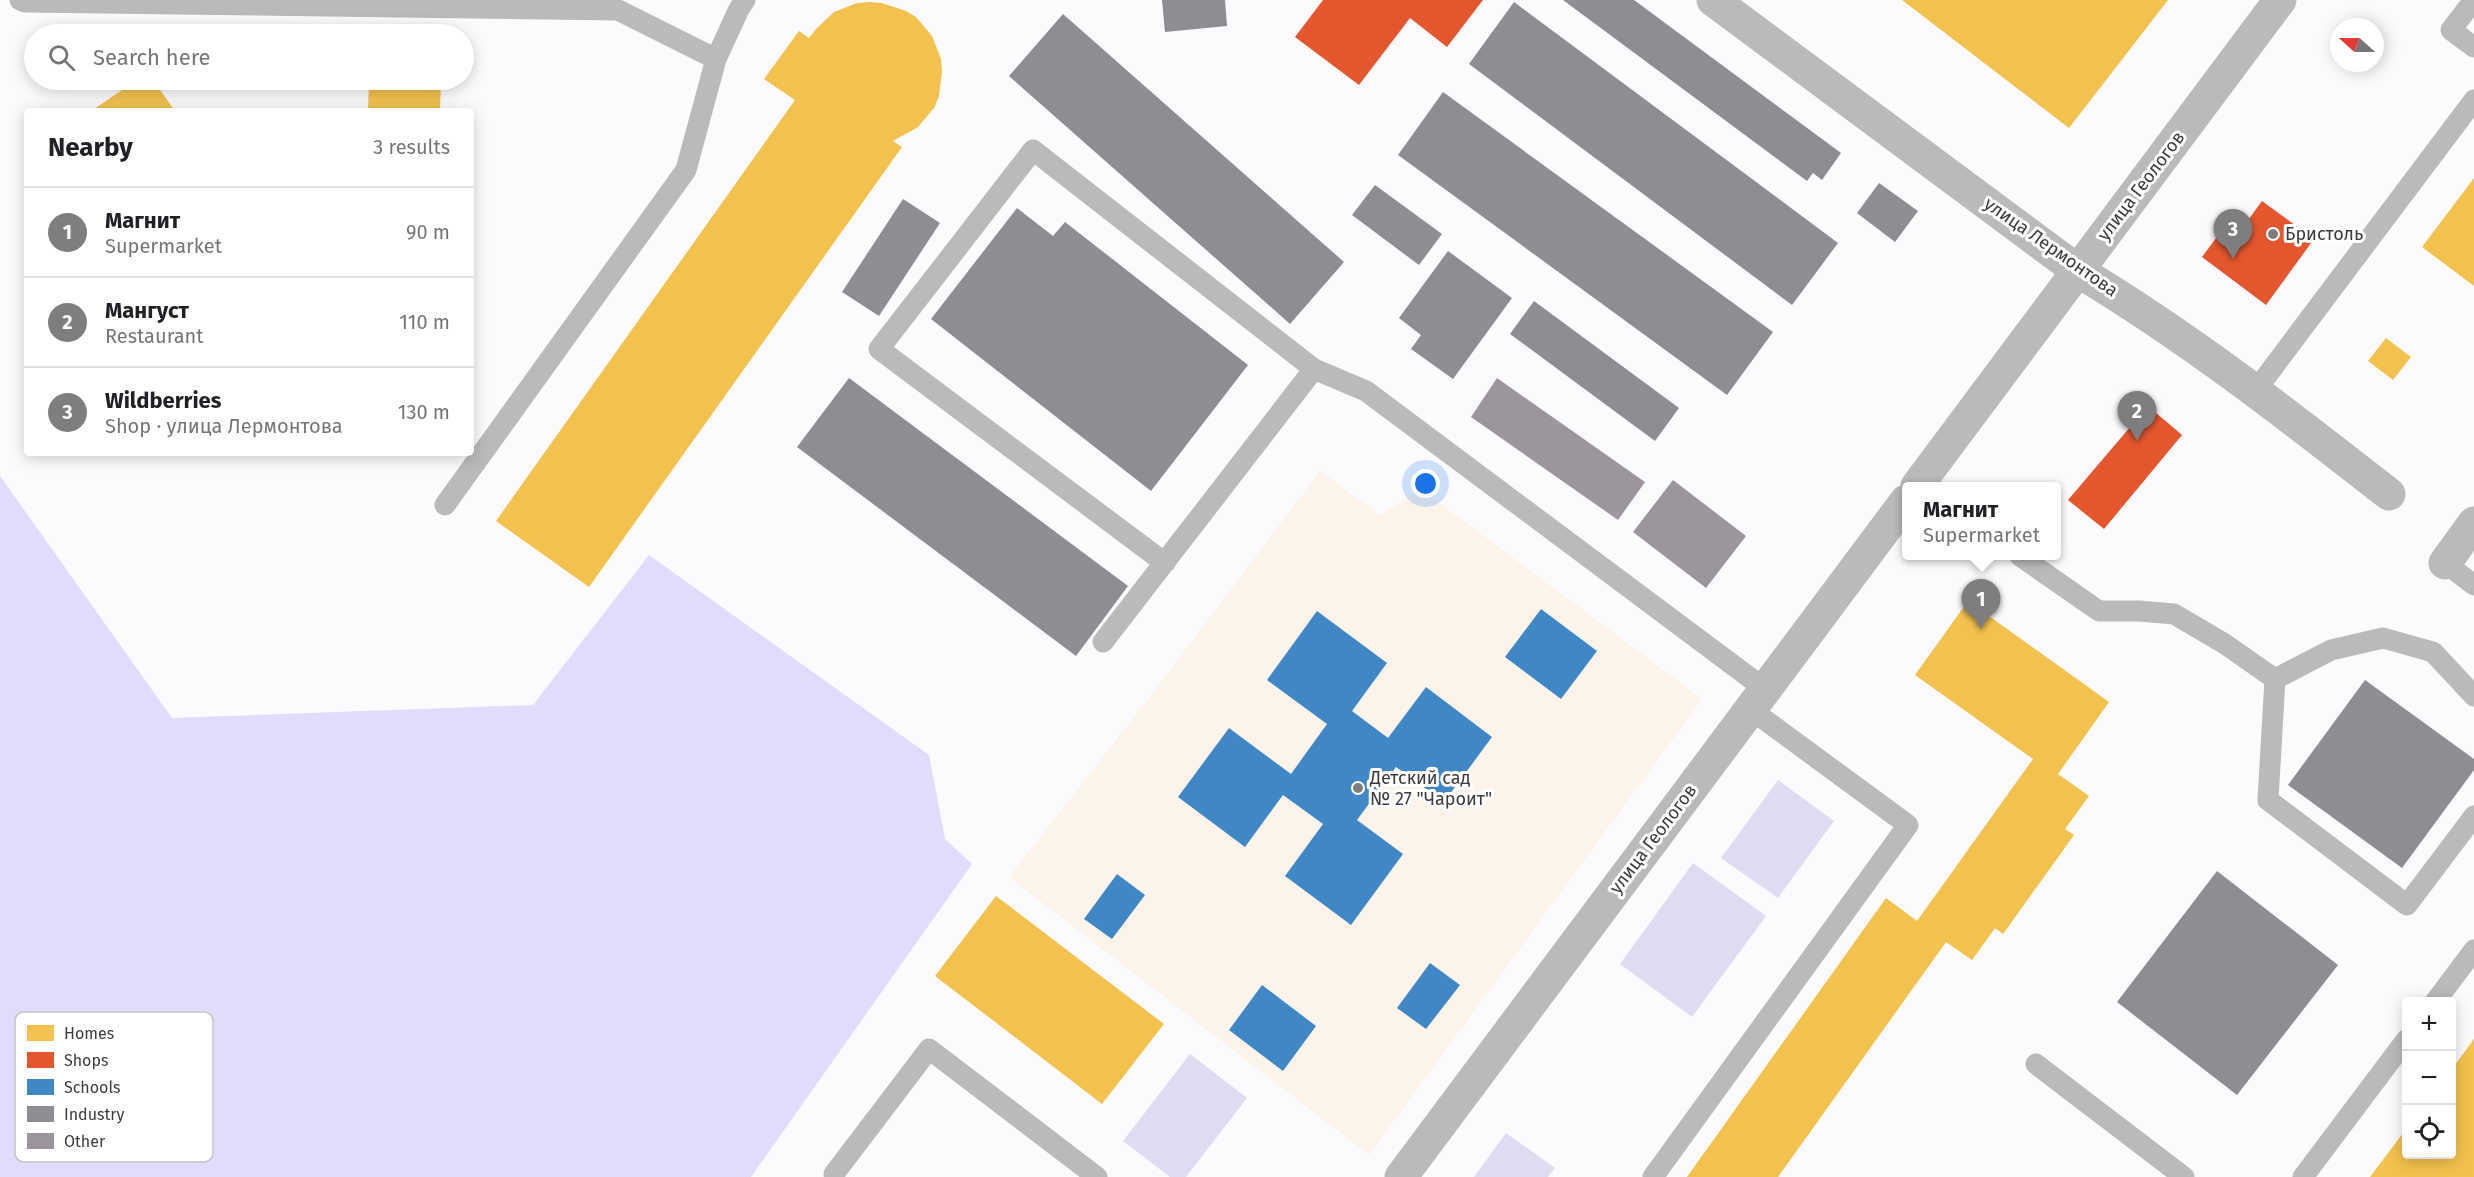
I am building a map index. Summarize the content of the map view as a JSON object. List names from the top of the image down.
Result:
{
  "streets": {
    "street": ["улица Геологов", "улица Лермонтова"]
  },
  "crossings": [
    ["улица Геологов", "улица Лермонтова"]
  ],
  "places": ["Бристоль", "Детский сад № 27 \"Чароит\""],
  "legend": [
    "Homes",
    "Shops",
    "Schools",
    "Industry",
    "Other"
  ],
  "north": "left",
  "page": {
    "search": "Search here",
    "heading": ["Nearby", "3 results"],
    "list": [
      {
        "mark": "1",
        "name": "Магнит",
        "note": "Supermarket",
        "value": "90 m"
      },
      {
        "mark": "2",
        "name": "Мангуст",
        "note": "Restaurant",
        "value": "110 m"
      },
      {
        "mark": "3",
        "name": "Wildberries",
        "note": "Shop · улица Лермонтова",
        "value": "130 m"
      }
    ],
    "pins": ["3", "2", "1"],
    "popup": ["Магнит", "Supermarket"],
    "map_buttons": ["+", "−"]
  }
}
